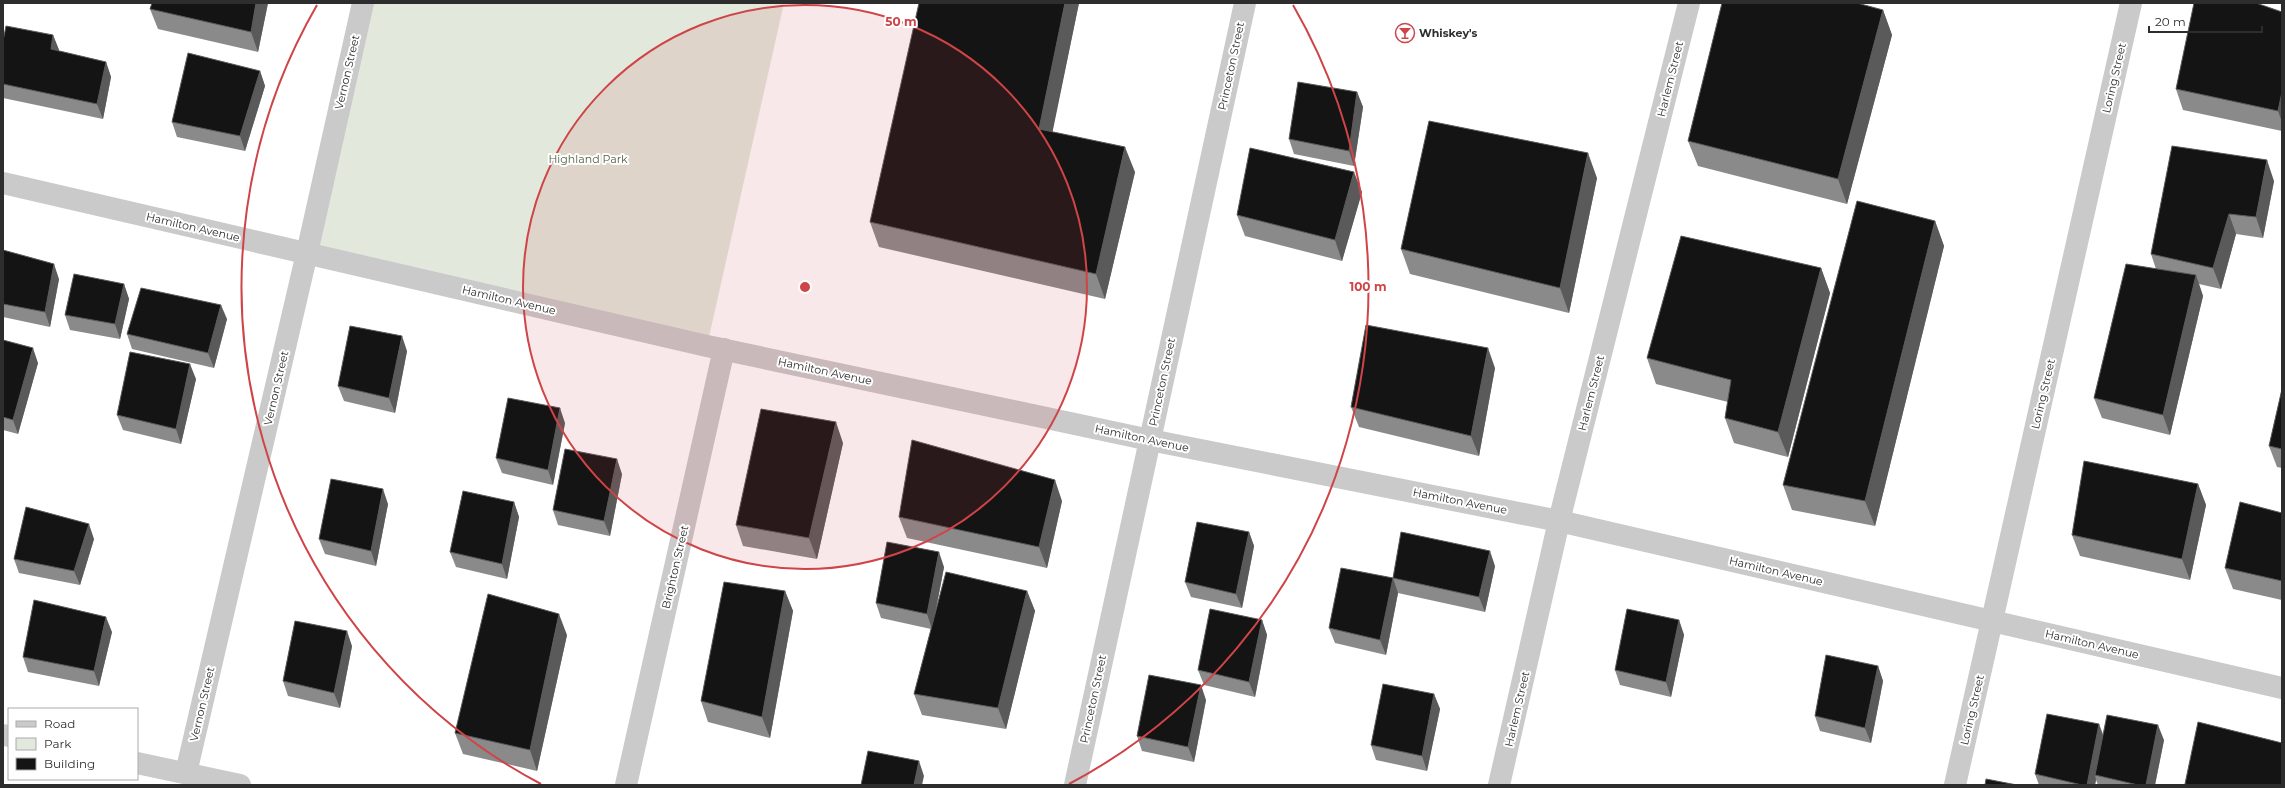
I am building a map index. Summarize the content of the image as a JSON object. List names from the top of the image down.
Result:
{
  "streets": {
    "street": [
      "Princeton Street",
      "Vernon Street",
      "Loring Street",
      "Harlem Street",
      "Hamilton Avenue",
      "Brighton Street"
    ]
  },
  "crossings": [
    ["Princeton Street", "Hamilton Avenue"],
    ["Vernon Street", "Hamilton Avenue"],
    ["Loring Street", "Hamilton Avenue"],
    ["Harlem Street", "Hamilton Avenue"],
    ["Hamilton Avenue", "Brighton Street"]
  ],
  "parks": ["Highland Park"],
  "places": {
    "bar": ["Whiskey's"]
  },
  "legend": ["Road", "Park", "Building"],
  "scale_bar": "20 m",
  "rings": ["50 m", "100 m"]
}
